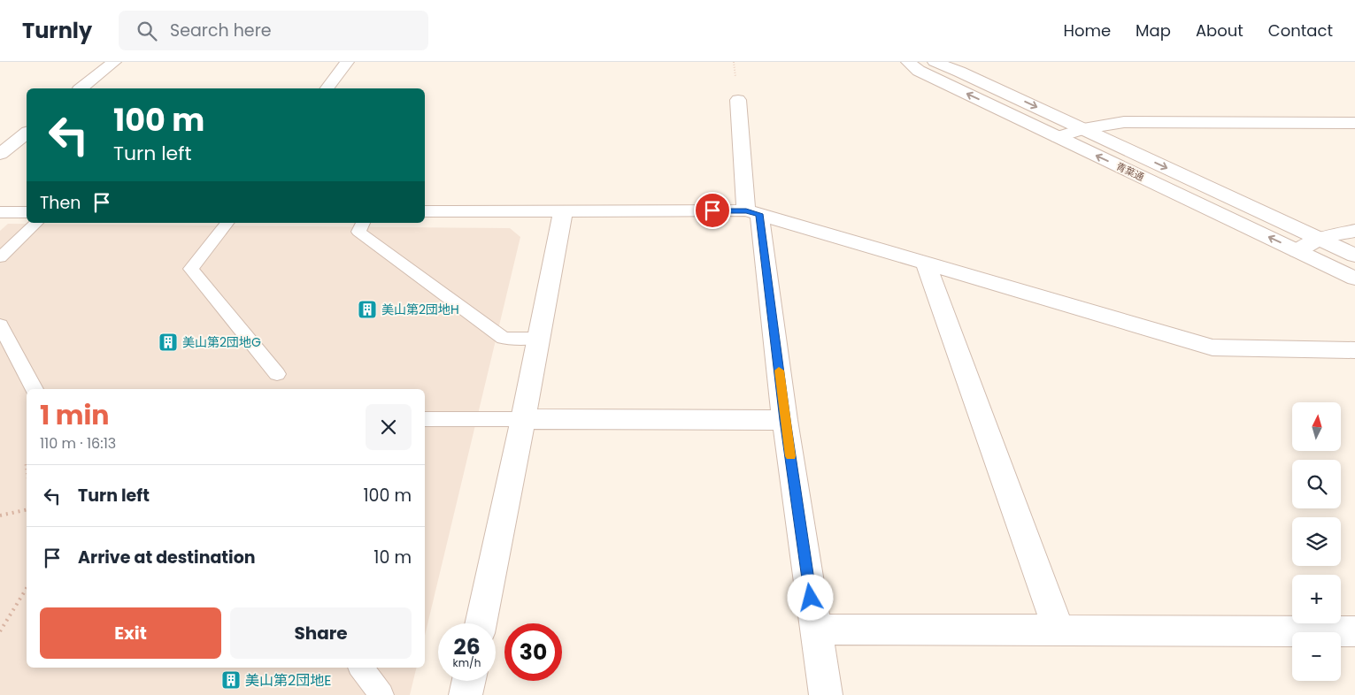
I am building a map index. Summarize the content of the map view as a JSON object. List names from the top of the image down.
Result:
{
  "streets": {
    "street": ["青葉通"]
  },
  "places": {
    "building": ["美山第2団地H", "美山第2団地G", "美山第2団地E"]
  },
  "north": "top",
  "page": {
    "header": "Turnly",
    "search": "Search here",
    "nav": [
      "Home",
      "Map",
      "About",
      "Contact"
    ],
    "turn": ["100 m", "Turn left"],
    "then": "Then",
    "heading": ["1 min", "110 m · 16:13"],
    "map_buttons": ["+", "−"],
    "list": [
      {
        "name": "Turn left",
        "value": "100 m"
      },
      {
        "name": "Arrive at destination",
        "value": "10 m"
      }
    ],
    "buttons": ["Exit", "Share"],
    "speed": "26 km/h",
    "limit": "30"
  }
}
